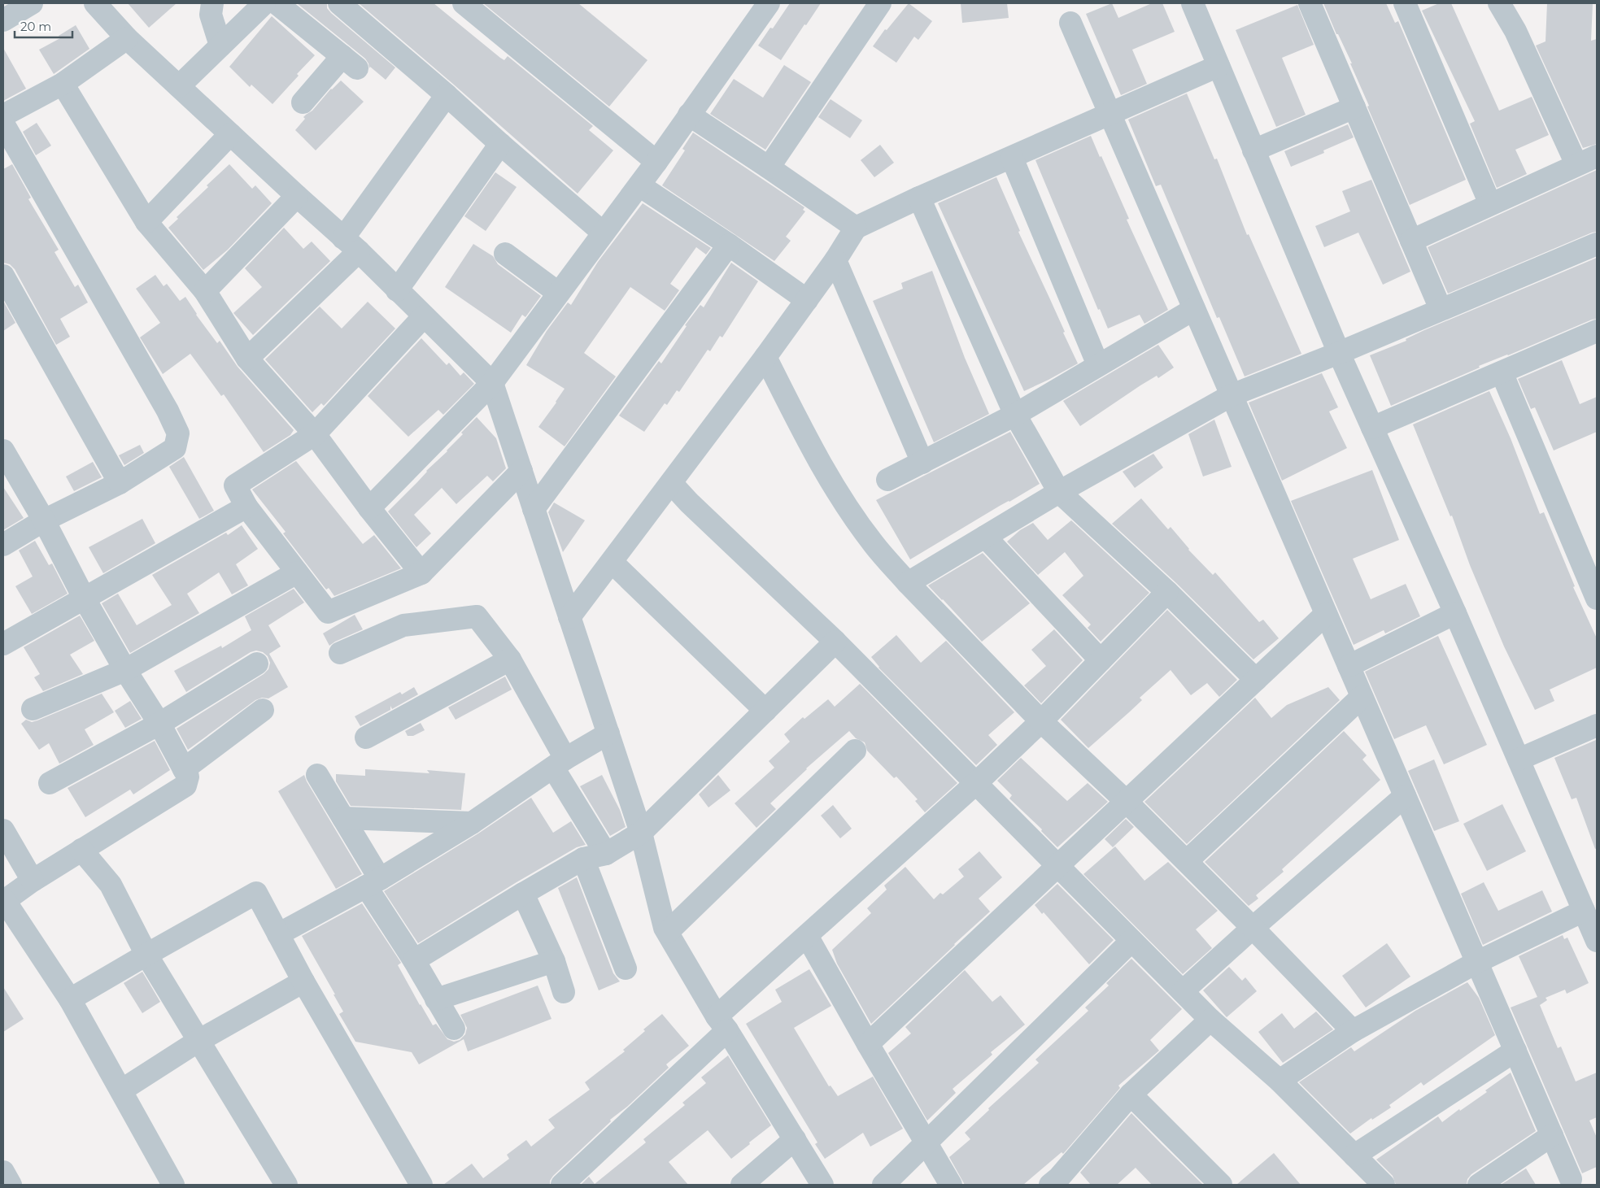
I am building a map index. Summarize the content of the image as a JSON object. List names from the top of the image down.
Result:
{
  "scale_bar": "20 m"
}
